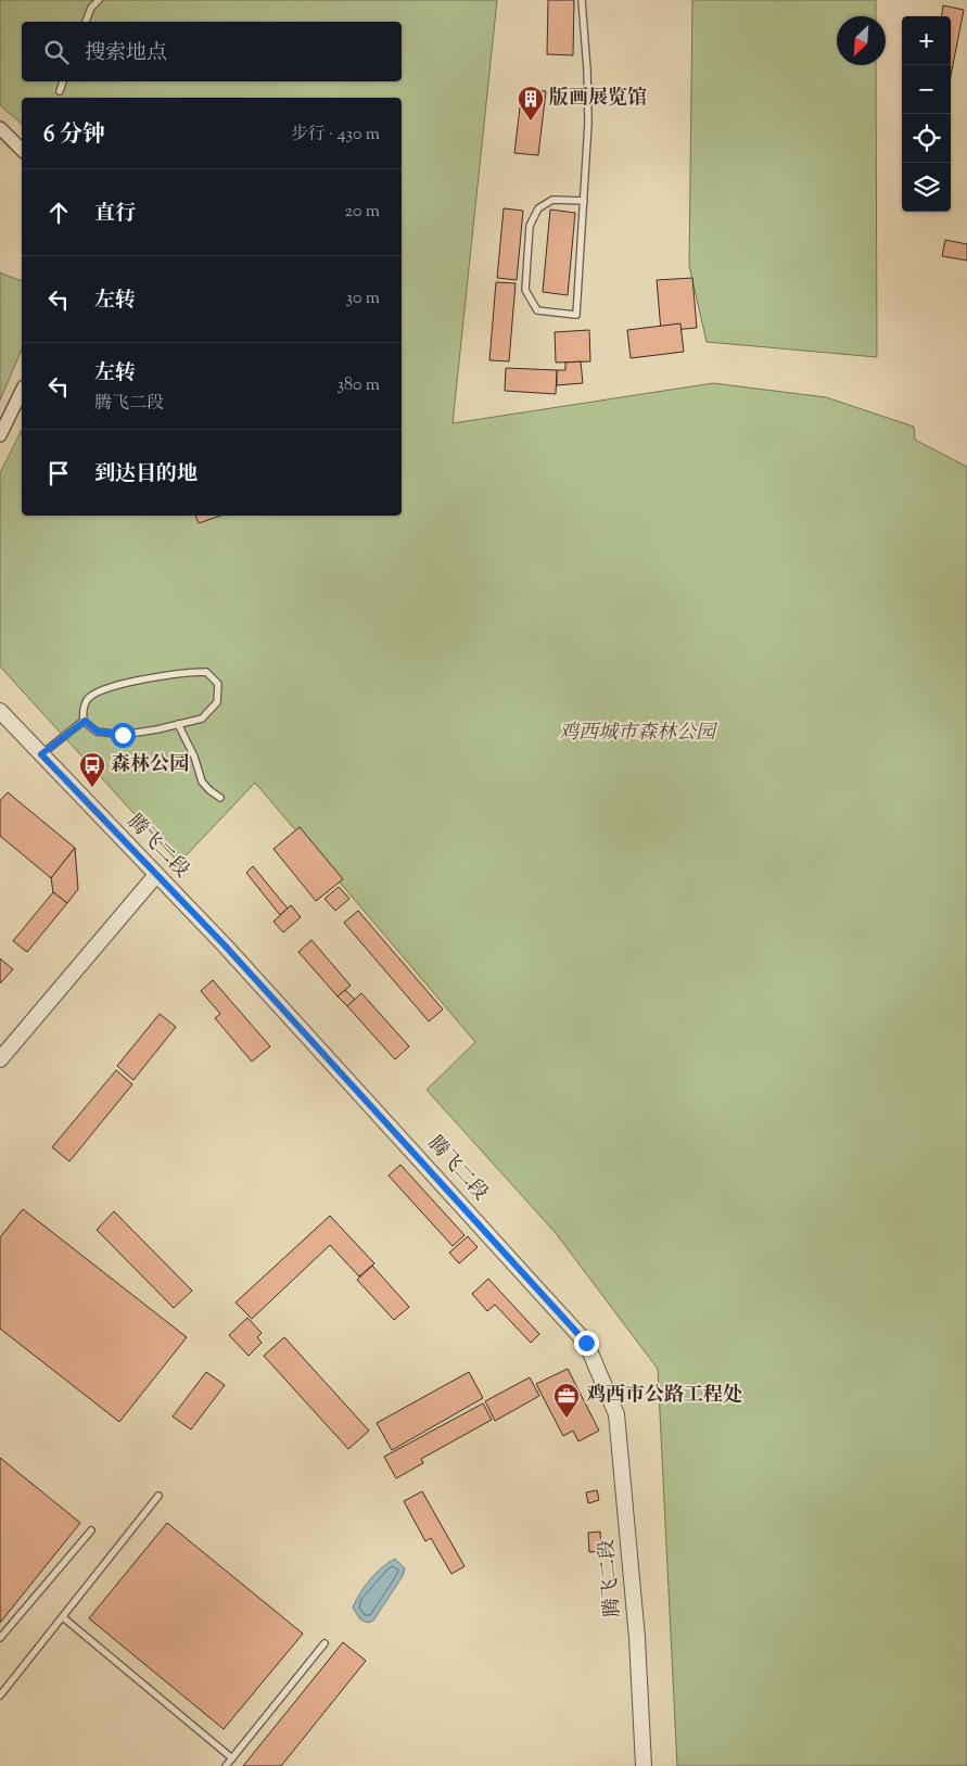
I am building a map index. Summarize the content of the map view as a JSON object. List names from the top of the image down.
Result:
{
  "streets": {
    "street": ["腾飞二段"]
  },
  "parks": ["鸡西城市森林公园"],
  "places": {
    "building": ["版画展览馆"],
    "bus stop": ["森林公园"],
    "office": ["鸡西市公路工程处"]
  },
  "north": "bottom left",
  "page": {
    "map_buttons": ["+", "−"],
    "search": "搜索地点",
    "heading": ["6 分钟", "步行 · 430 m"],
    "list": [
      ["直行", "20 m"],
      ["左转", "30 m"],
      ["左转", "腾飞二段", "380 m"],
      "到达目的地"
    ]
  }
}
